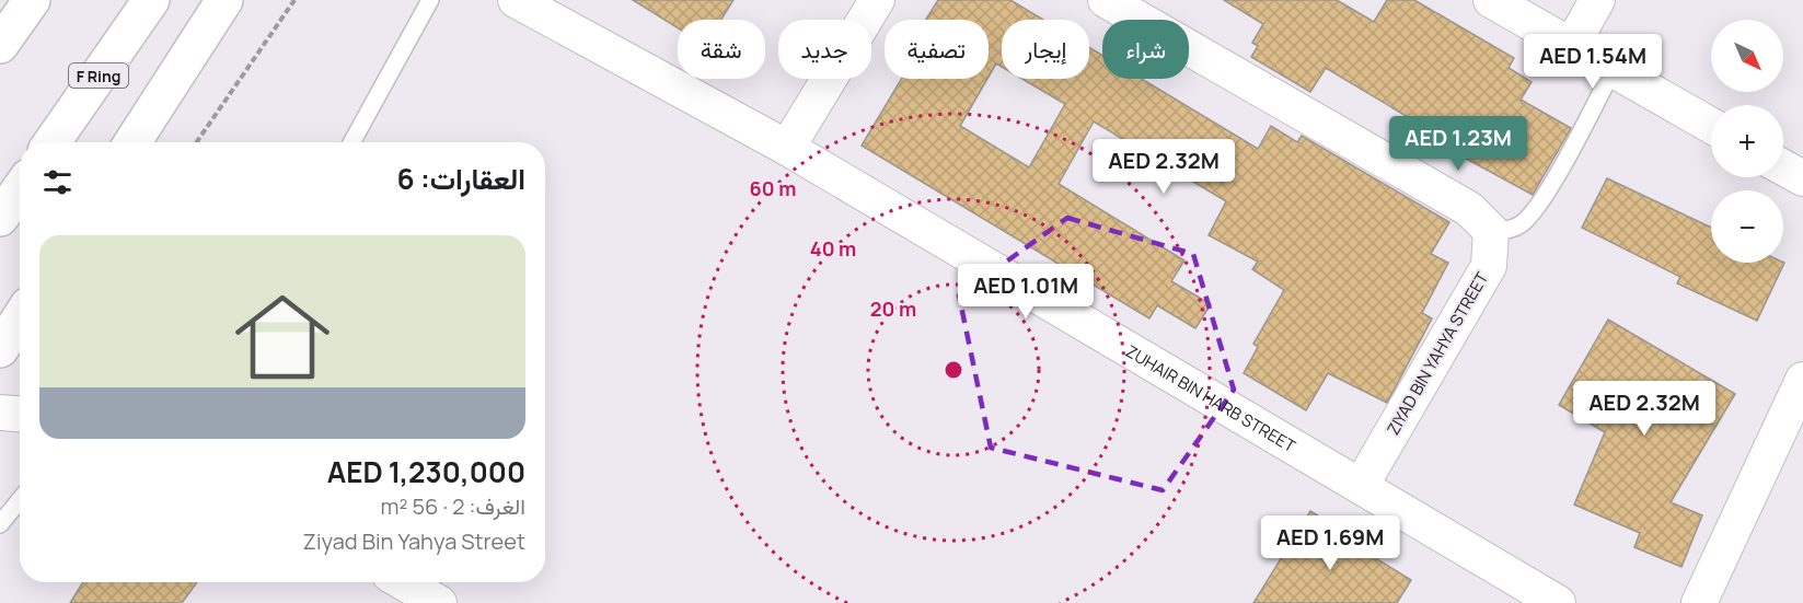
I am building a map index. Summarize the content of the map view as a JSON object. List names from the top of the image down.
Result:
{
  "streets": {
    "highway": ["F Ring"],
    "street": ["ZIYAD BIN YAHYA STREET", "ZUHAIR BIN HARB STREET"]
  },
  "crossings": [
    ["ZIYAD BIN YAHYA STREET", "ZUHAIR BIN HARB STREET"]
  ],
  "north": "bottom right",
  "page": {
    "map_buttons": ["+", "−"],
    "chip": [
      "شراء",
      "إيجار",
      "تصفية",
      "جديد",
      "شقة"
    ],
    "price": [
      "AED 1.54M",
      "AED 1.23M",
      "AED 2.32M",
      "AED 1.01M",
      "AED 2.32M",
      "AED 1.69M"
    ],
    "heading": "العقارات: 6",
    "list": [
      {
        "name": "AED 1,230,000",
        "note": "الغرف: 2 · 56 m² · Ziyad Bin Yahya Street"
      }
    ]
  },
  "rings": ["60 m", "40 m", "20 m"]
}
